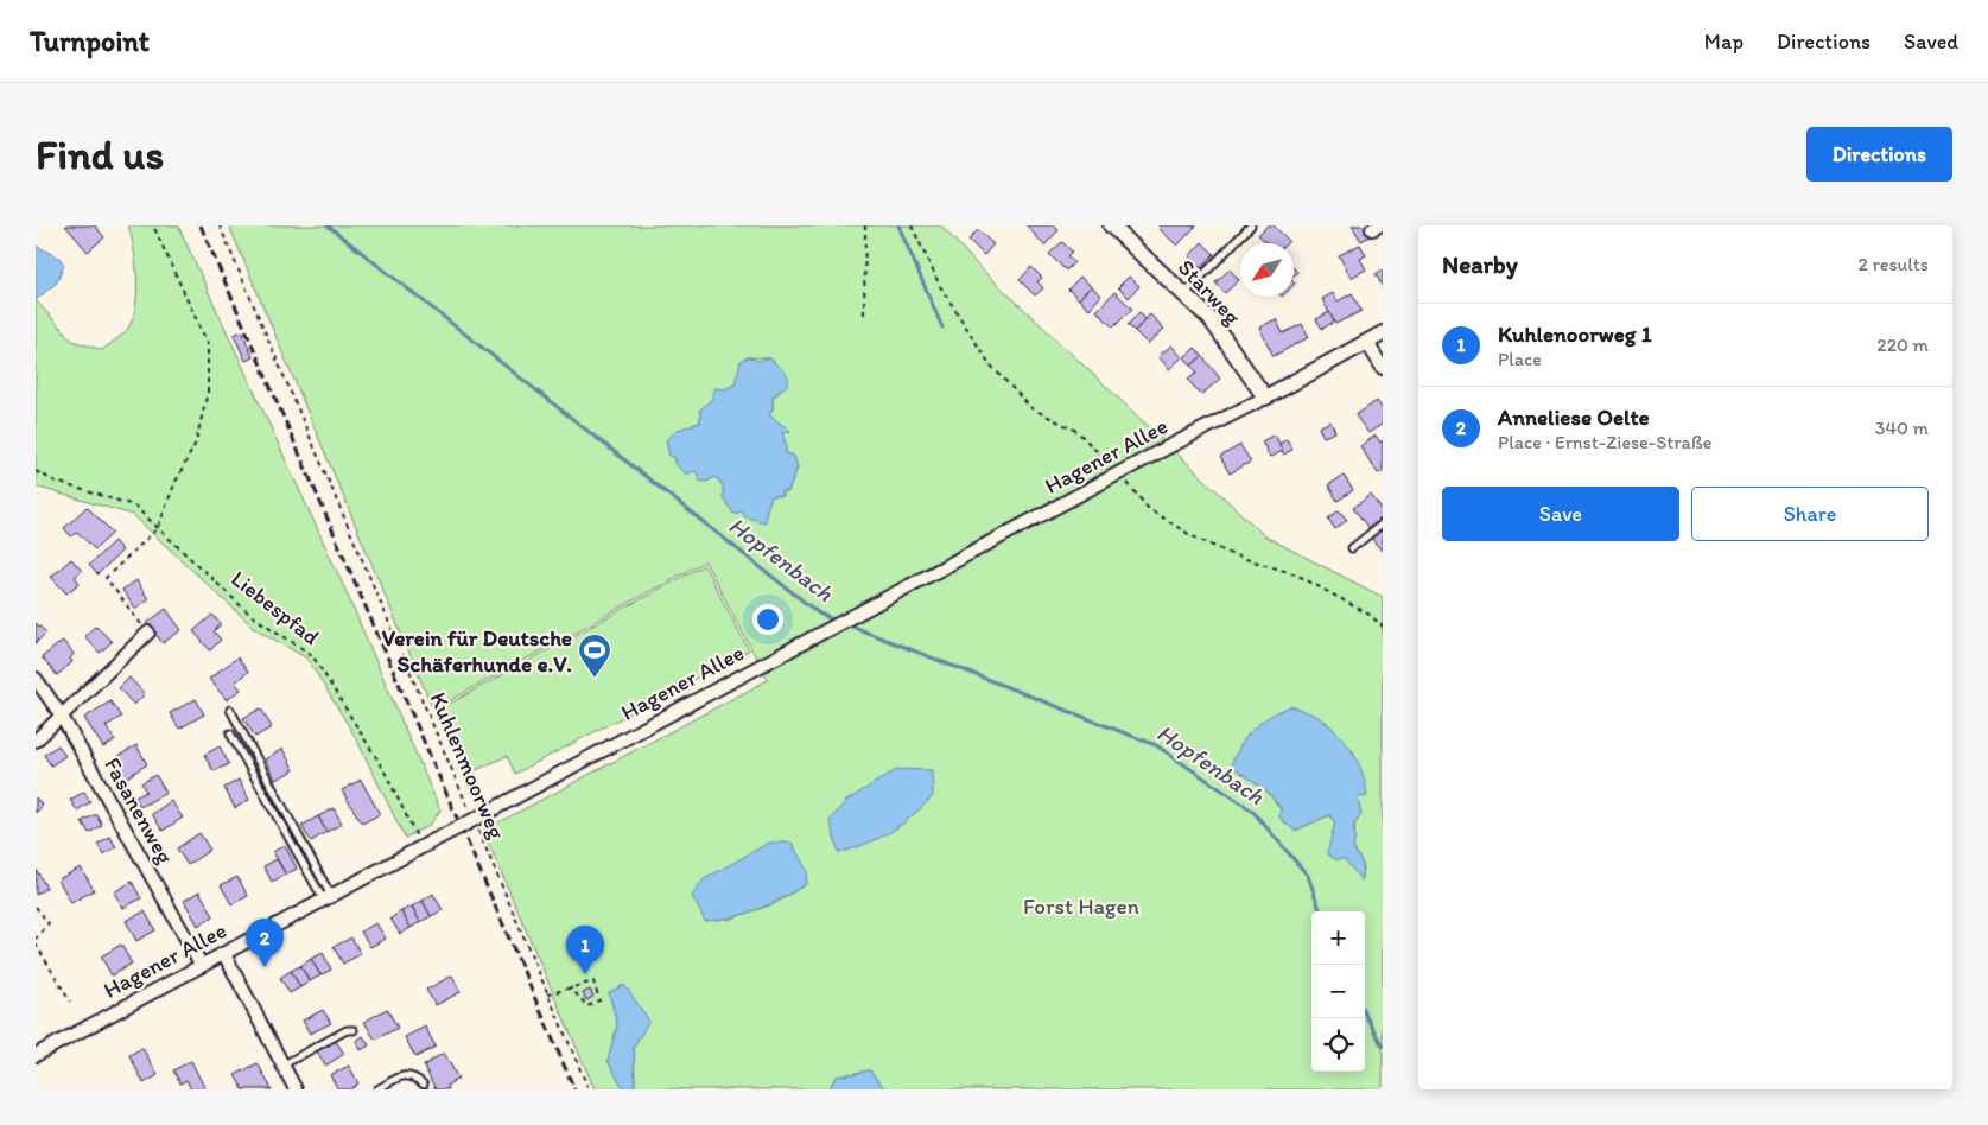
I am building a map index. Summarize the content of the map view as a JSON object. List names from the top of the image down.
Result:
{
  "streets": {
    "street": ["Starweg", "Hagener Allee", "Fasanenweg"],
    "path": ["Liebespfad", "Kuhlenmoorweg"]
  },
  "crossings": [
    ["Starweg", "Hagener Allee"],
    ["Hagener Allee", "Liebespfad"],
    ["Hagener Allee", "Kuhlenmoorweg"],
    ["Hagener Allee", "Fasanenweg"]
  ],
  "water": ["Hopfenbach"],
  "parks": ["Forst Hagen"],
  "places": {
    "sports": ["Verein für Deutsche Schäferhunde e.V."]
  },
  "north": "bottom left",
  "page": {
    "header": "Turnpoint",
    "nav": ["Map", "Directions", "Saved"],
    "buttons": [
      "Directions",
      ["Save", "Share"]
    ],
    "title": "Find us",
    "heading": ["Nearby", "2 results"],
    "list": [
      {
        "mark": "1",
        "name": "Kuhlenoorweg 1",
        "note": "Place",
        "value": "220 m"
      },
      {
        "mark": "2",
        "name": "Anneliese Oelte",
        "note": "Place · Ernst-Ziese-Straße",
        "value": "340 m"
      }
    ],
    "map_buttons": ["+", "−"],
    "pins": ["2", "1"]
  }
}
